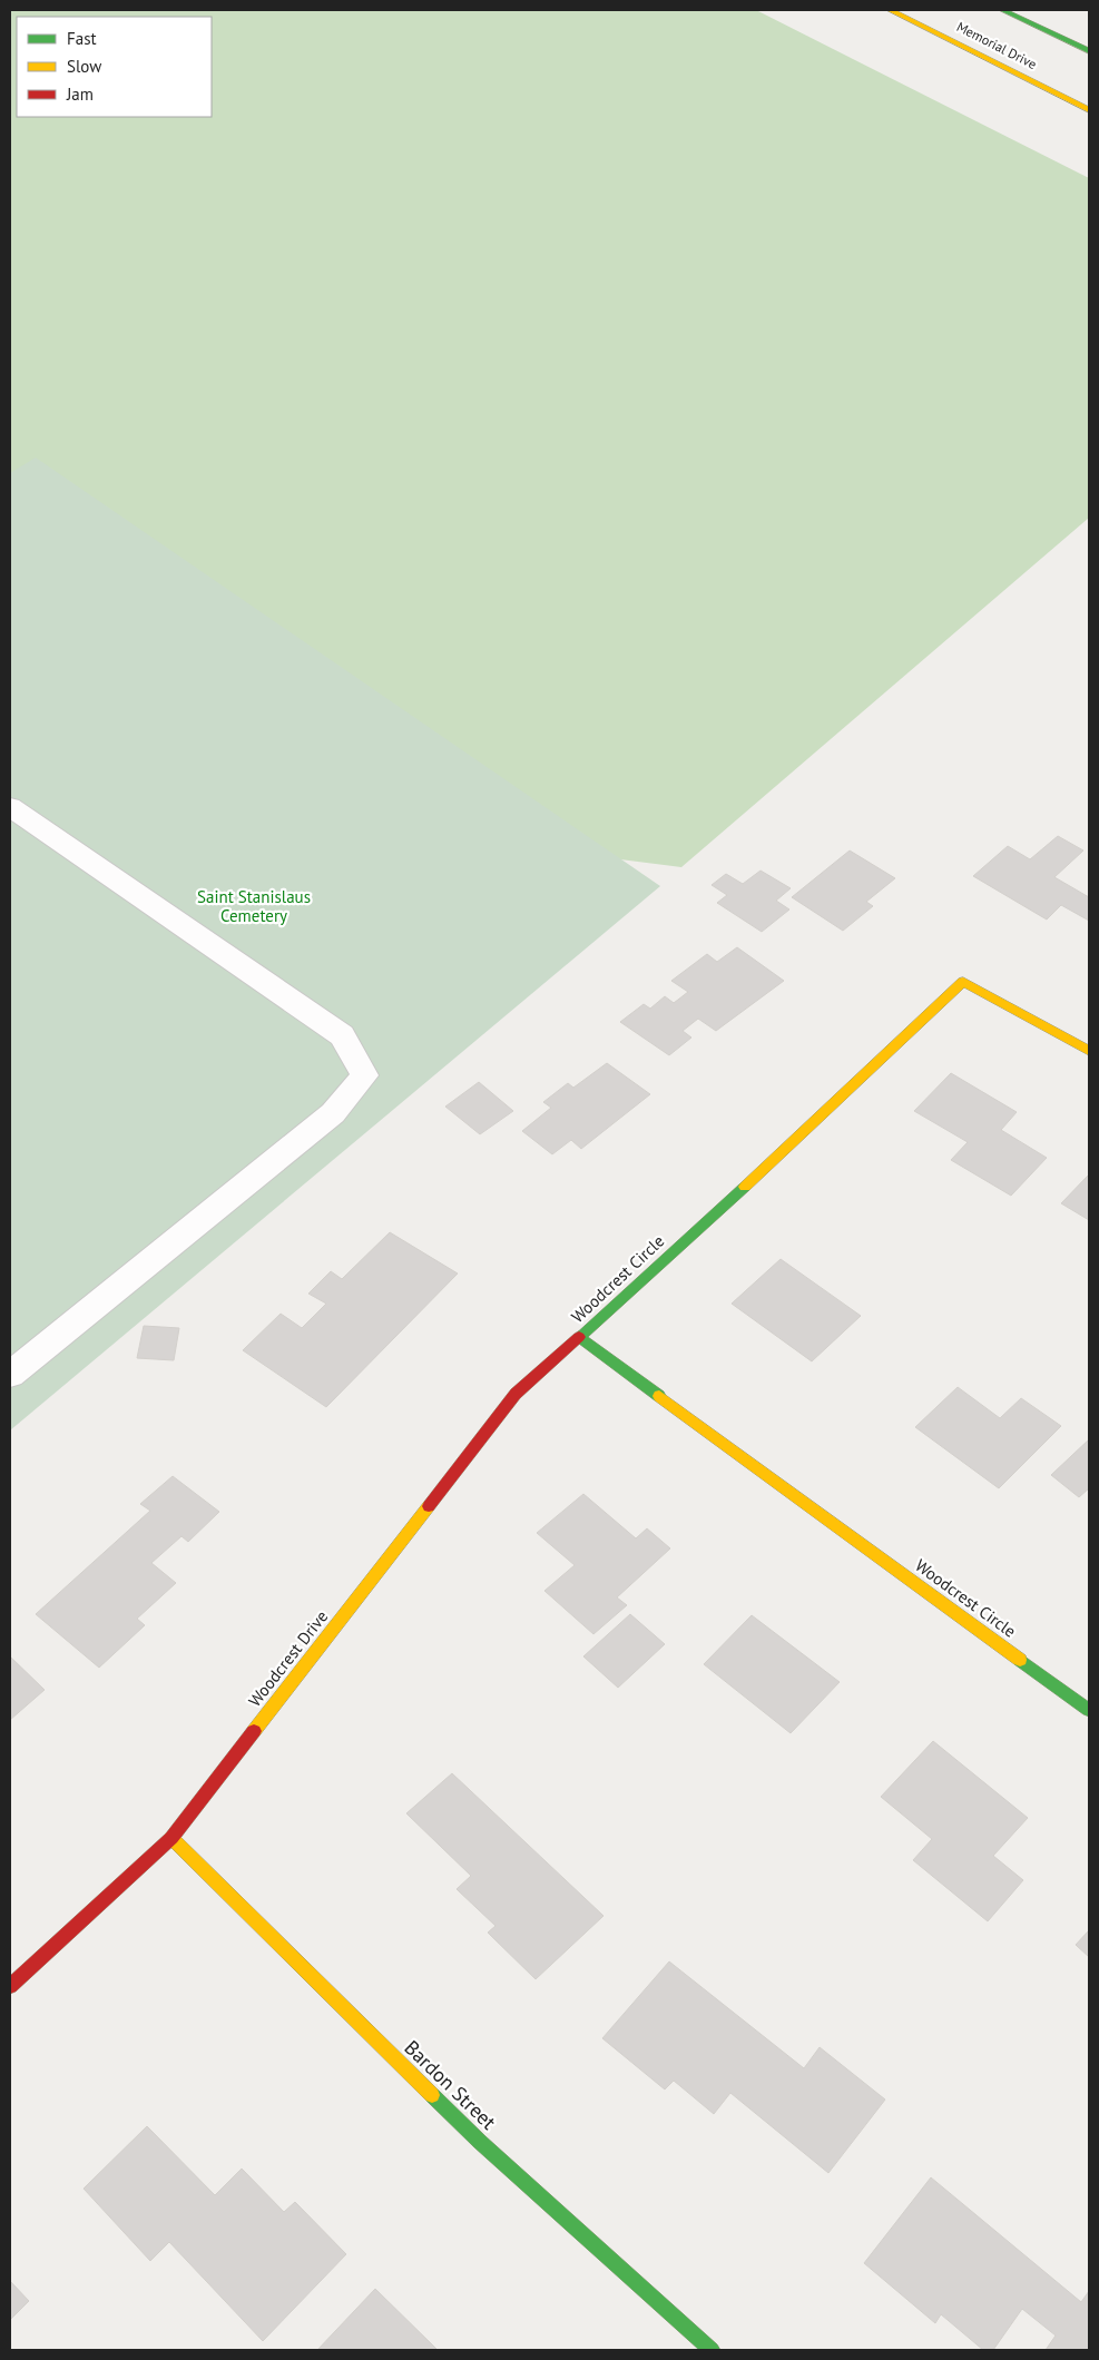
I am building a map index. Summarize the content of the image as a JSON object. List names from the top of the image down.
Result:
{
  "streets": {
    "street": [
      "Memorial Drive",
      "Woodcrest Circle",
      "Woodcrest Drive",
      "Bardon Street"
    ]
  },
  "crossings": [
    ["Woodcrest Circle", "Woodcrest Drive"],
    ["Woodcrest Drive", "Bardon Street"]
  ],
  "parks": ["Saint Stanislaus Cemetery"],
  "legend": ["Fast", "Slow", "Jam"]
}
